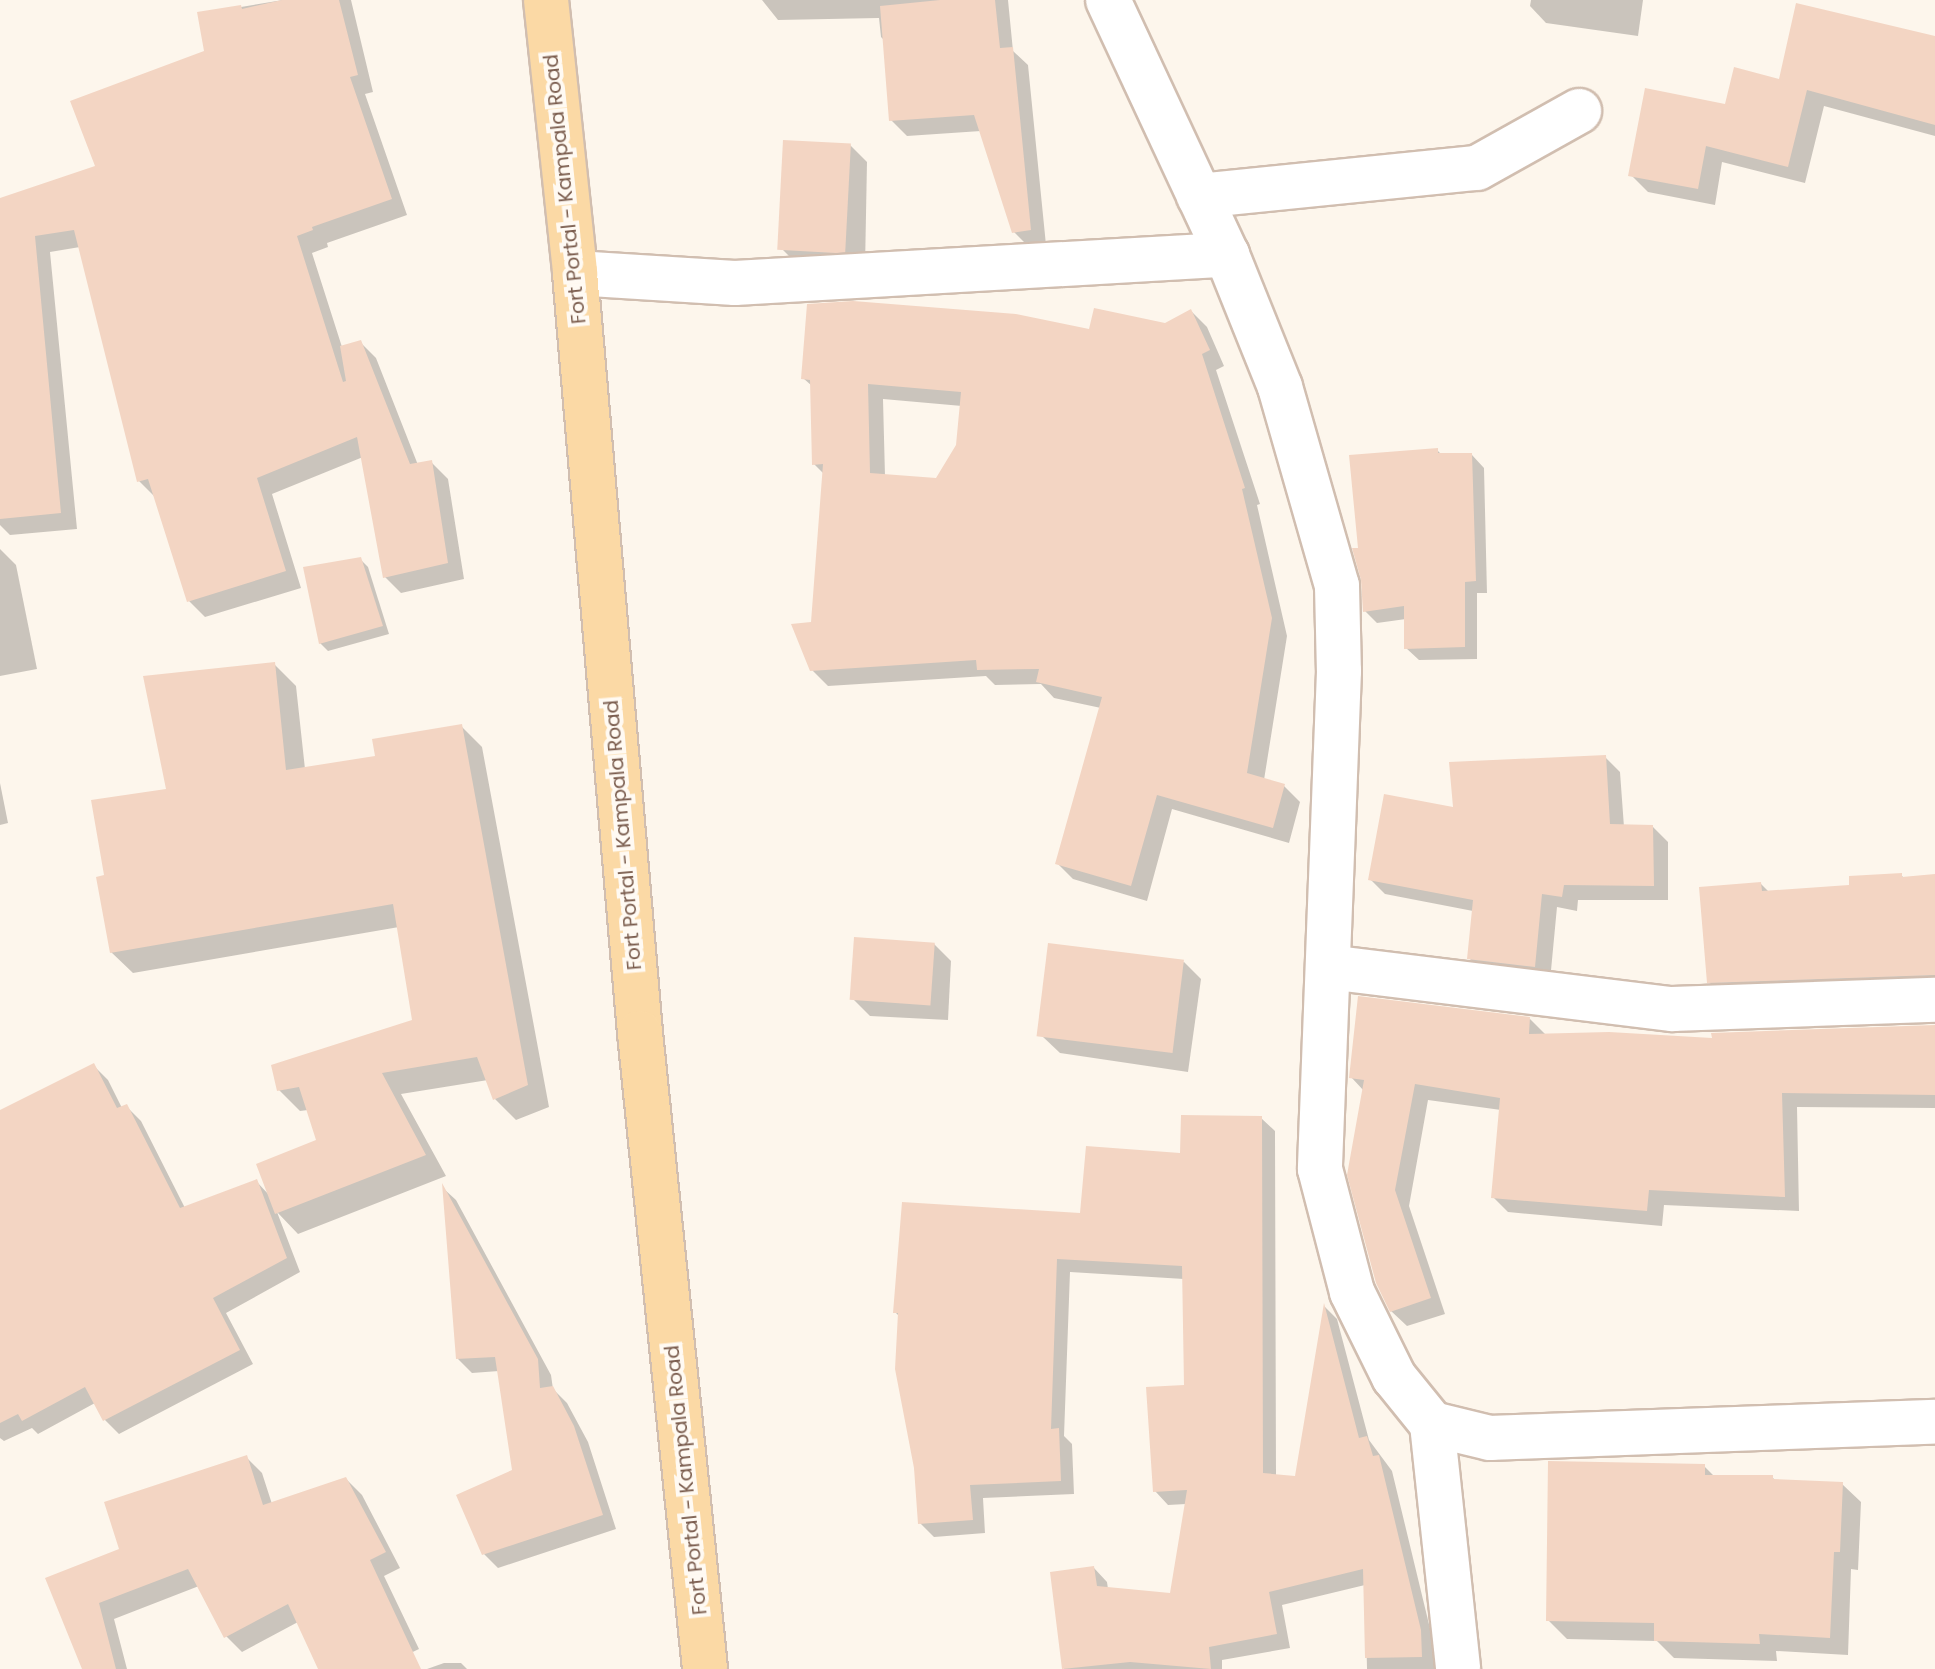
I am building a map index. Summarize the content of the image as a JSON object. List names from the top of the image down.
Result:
{
  "streets": {
    "main road": ["Fort Portal - Kampala Road"]
  }
}
